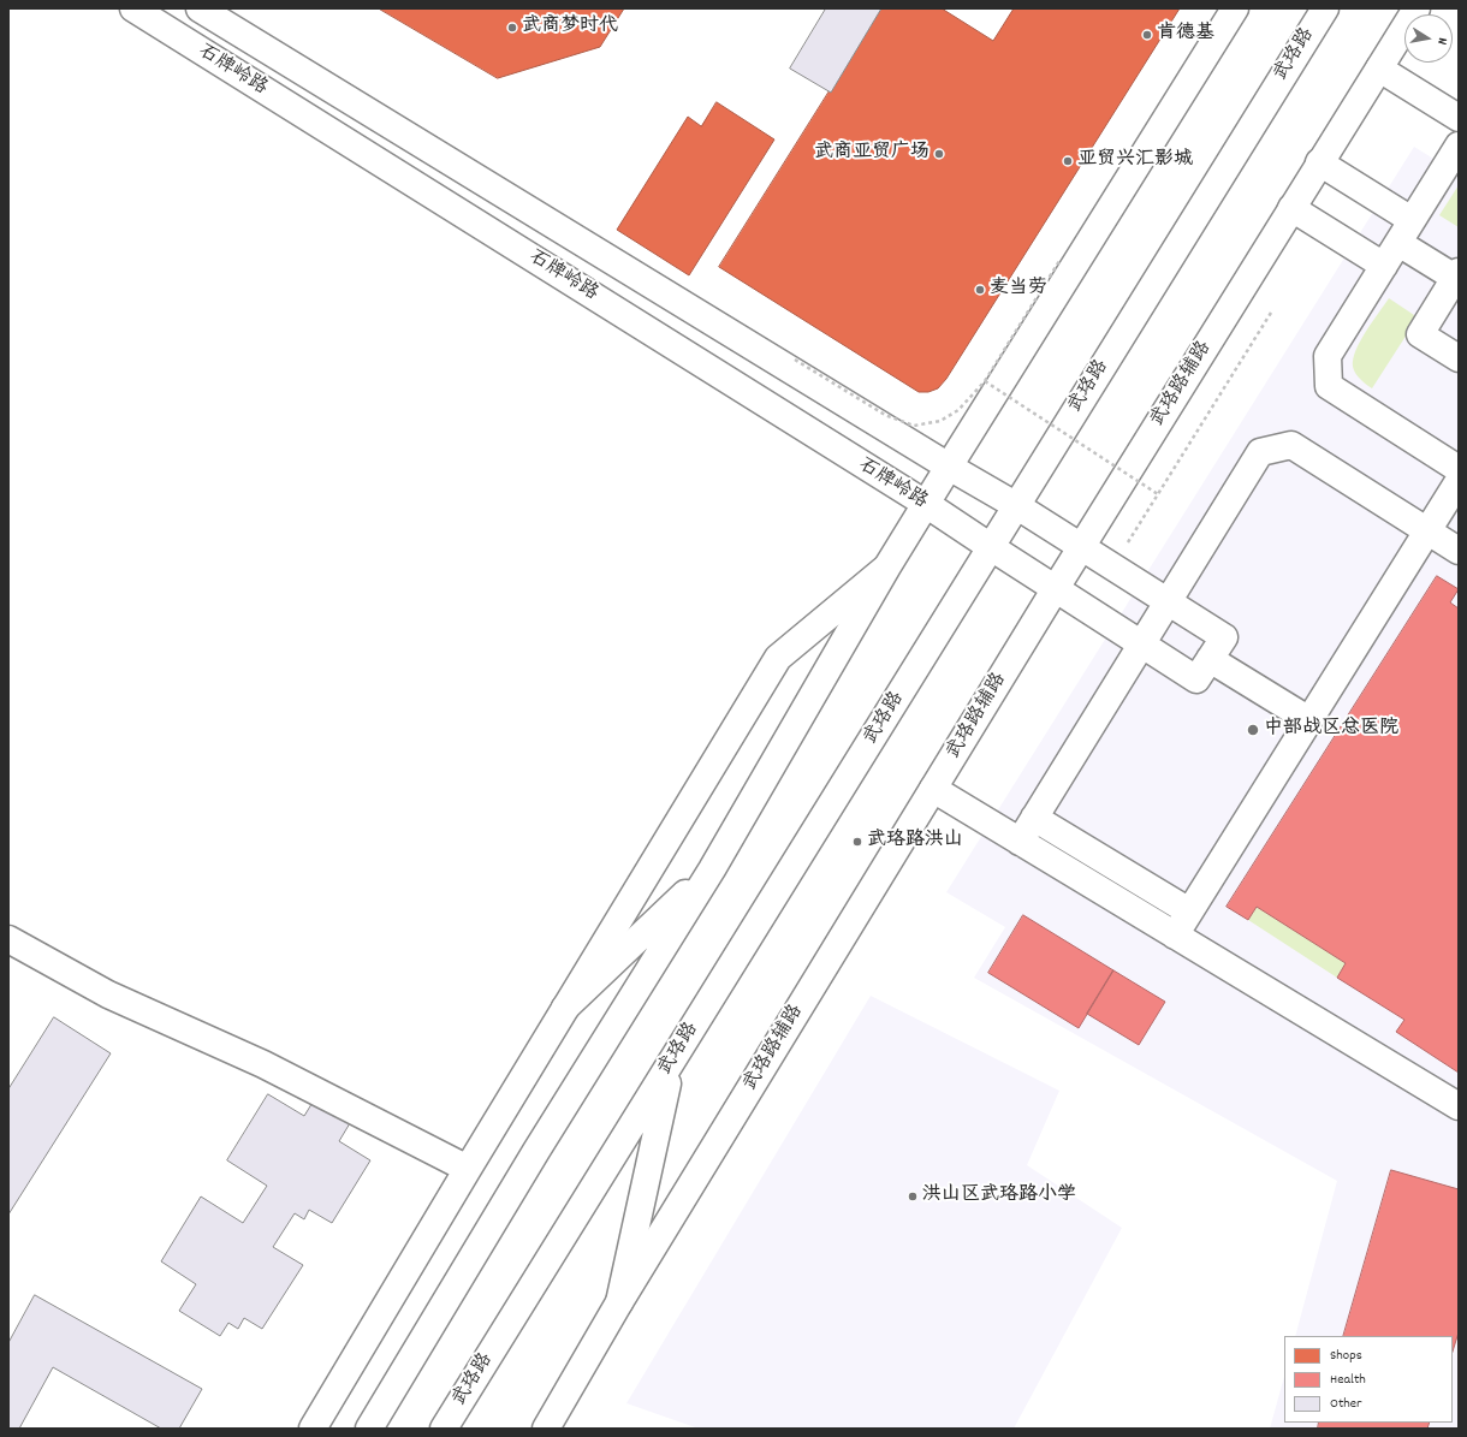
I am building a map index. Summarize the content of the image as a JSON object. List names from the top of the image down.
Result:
{
  "streets": {
    "main road": ["武珞路", "石牌岭路", "武珞路辅路"]
  },
  "crossings": [
    ["武珞路", "石牌岭路"],
    ["石牌岭路", "武珞路辅路"]
  ],
  "places": [
    "武商梦时代",
    "肯德基",
    "武商亚贸广场",
    "亚贸兴汇影城",
    "麦当劳",
    "中部战区总医院",
    "武珞路洪山",
    "洪山区武珞路小学"
  ],
  "legend": ["Shops", "Health", "Other"],
  "north": "right"
}
